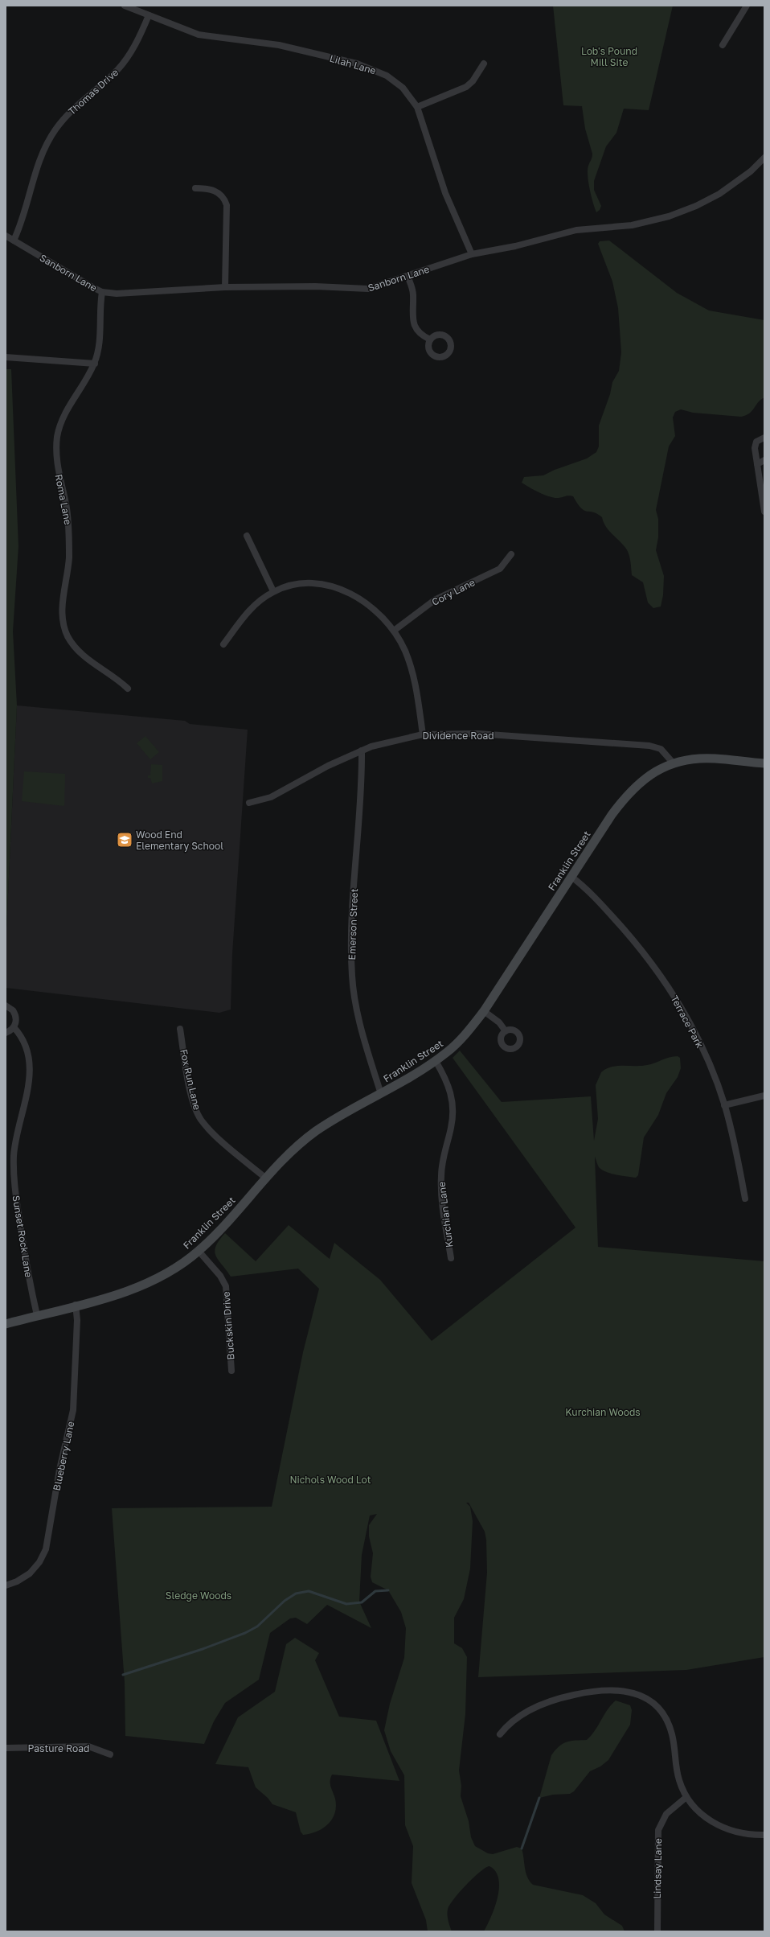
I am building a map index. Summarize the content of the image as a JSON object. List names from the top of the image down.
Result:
{
  "streets": {
    "main road": ["Franklin Street"],
    "street": [
      "Lilah Lane",
      "Thomas Drive",
      "Sanborn Lane",
      "Roma Lane",
      "Cory Lane",
      "Dividence Road",
      "Emerson Street",
      "Terrace Park",
      "Fox Run Lane",
      "Kurchian Lane",
      "Sunset Rock Lane",
      "Buckskin Drive",
      "Blueberry Lane",
      "Pasture Road",
      "Lindsay Lane"
    ]
  },
  "crossings": [
    ["Lilah Lane", "Thomas Drive"],
    ["Lilah Lane", "Sanborn Lane"],
    ["Thomas Drive", "Sanborn Lane"],
    ["Sanborn Lane", "Roma Lane"],
    ["Dividence Road", "Franklin Street"],
    ["Dividence Road", "Emerson Street"],
    ["Franklin Street", "Emerson Street"],
    ["Franklin Street", "Terrace Park"],
    ["Franklin Street", "Fox Run Lane"],
    ["Franklin Street", "Kurchian Lane"],
    ["Franklin Street", "Sunset Rock Lane"],
    ["Franklin Street", "Buckskin Drive"],
    ["Franklin Street", "Blueberry Lane"]
  ],
  "parks": [
    "Lob's Pound Mill Site",
    "Kurchian Woods",
    "Nichols Wood Lot",
    "Sledge Woods"
  ],
  "places": {
    "school or university": ["Wood End Elementary School"]
  }
}
